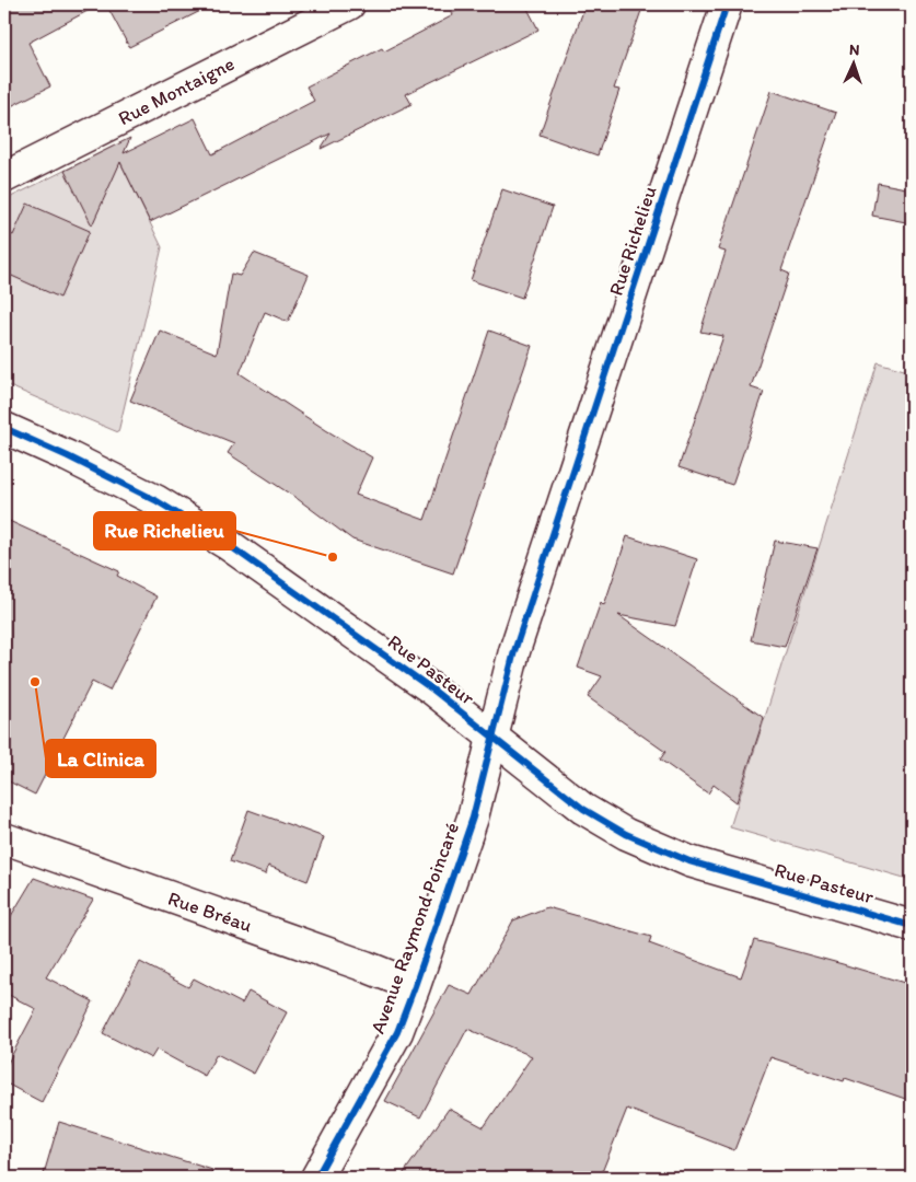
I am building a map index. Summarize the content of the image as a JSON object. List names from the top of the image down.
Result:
{
  "streets": {
    "street": [
      "Rue Montaigne",
      "Rue Richelieu",
      "Rue Pasteur",
      "Rue Bréau",
      "Avenue Raymond Poincaré"
    ]
  },
  "crossings": [
    ["Rue Richelieu", "Rue Pasteur"],
    ["Rue Richelieu", "Avenue Raymond Poincaré"],
    ["Rue Pasteur", "Avenue Raymond Poincaré"],
    ["Rue Bréau", "Avenue Raymond Poincaré"]
  ],
  "places": ["Rue Richelieu", "La Clinica"],
  "north": "top"
}
